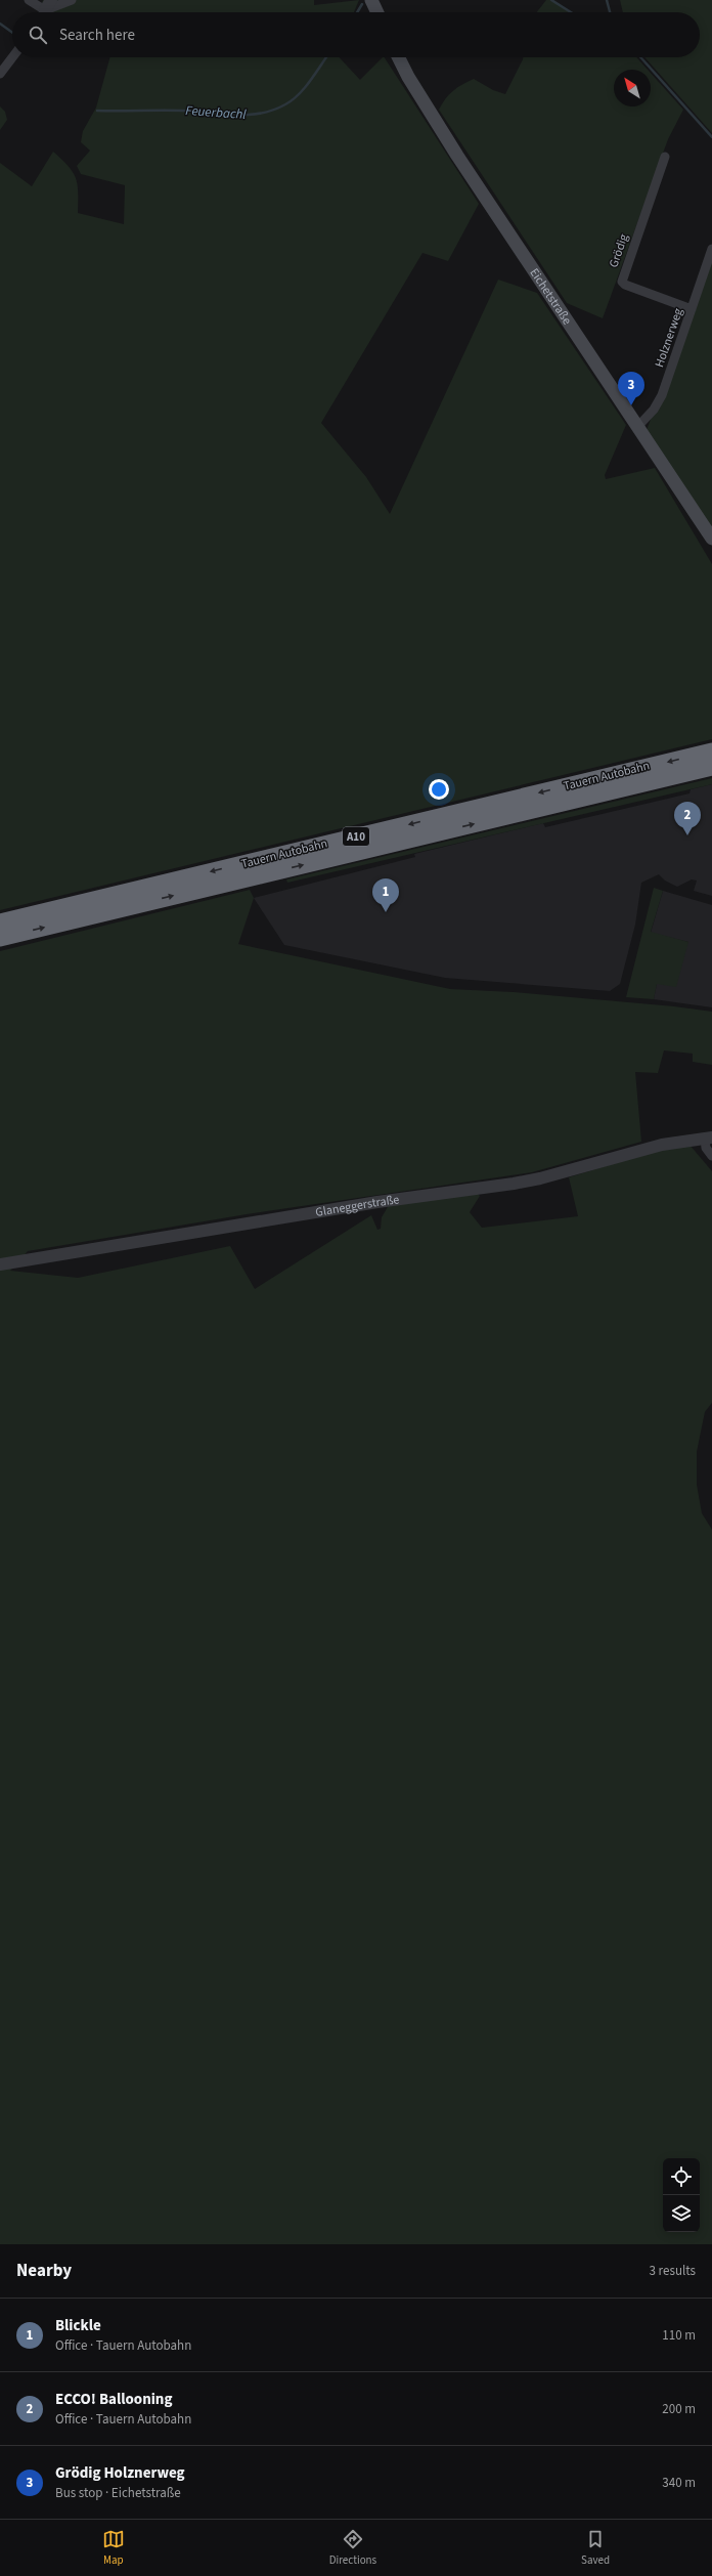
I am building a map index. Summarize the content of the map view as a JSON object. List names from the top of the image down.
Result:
{
  "streets": {
    "highway": ["Tauern Autobahn", "A10"],
    "main road": ["Eichetstraße"],
    "street": ["Grödig", "Holznerweg", "Glaneggerstraße"]
  },
  "crossings": [
    ["Grödig", "Holznerweg"],
    ["Eichetstraße", "Holznerweg"]
  ],
  "water": ["Feuerbachl"],
  "north": "top left",
  "page": {
    "search": "Search here",
    "pins": ["3", "2", "1"],
    "heading": ["Nearby", "3 results"],
    "list": [
      {
        "mark": "1",
        "name": "Blickle",
        "note": "Office · Tauern Autobahn",
        "value": "110 m"
      },
      {
        "mark": "2",
        "name": "ECCO! Ballooning",
        "note": "Office · Tauern Autobahn",
        "value": "200 m"
      },
      {
        "mark": "3",
        "name": "Grödig Holznerweg",
        "note": "Bus stop · Eichetstraße",
        "value": "340 m"
      }
    ],
    "nav": ["Map", "Directions", "Saved"]
  }
}
